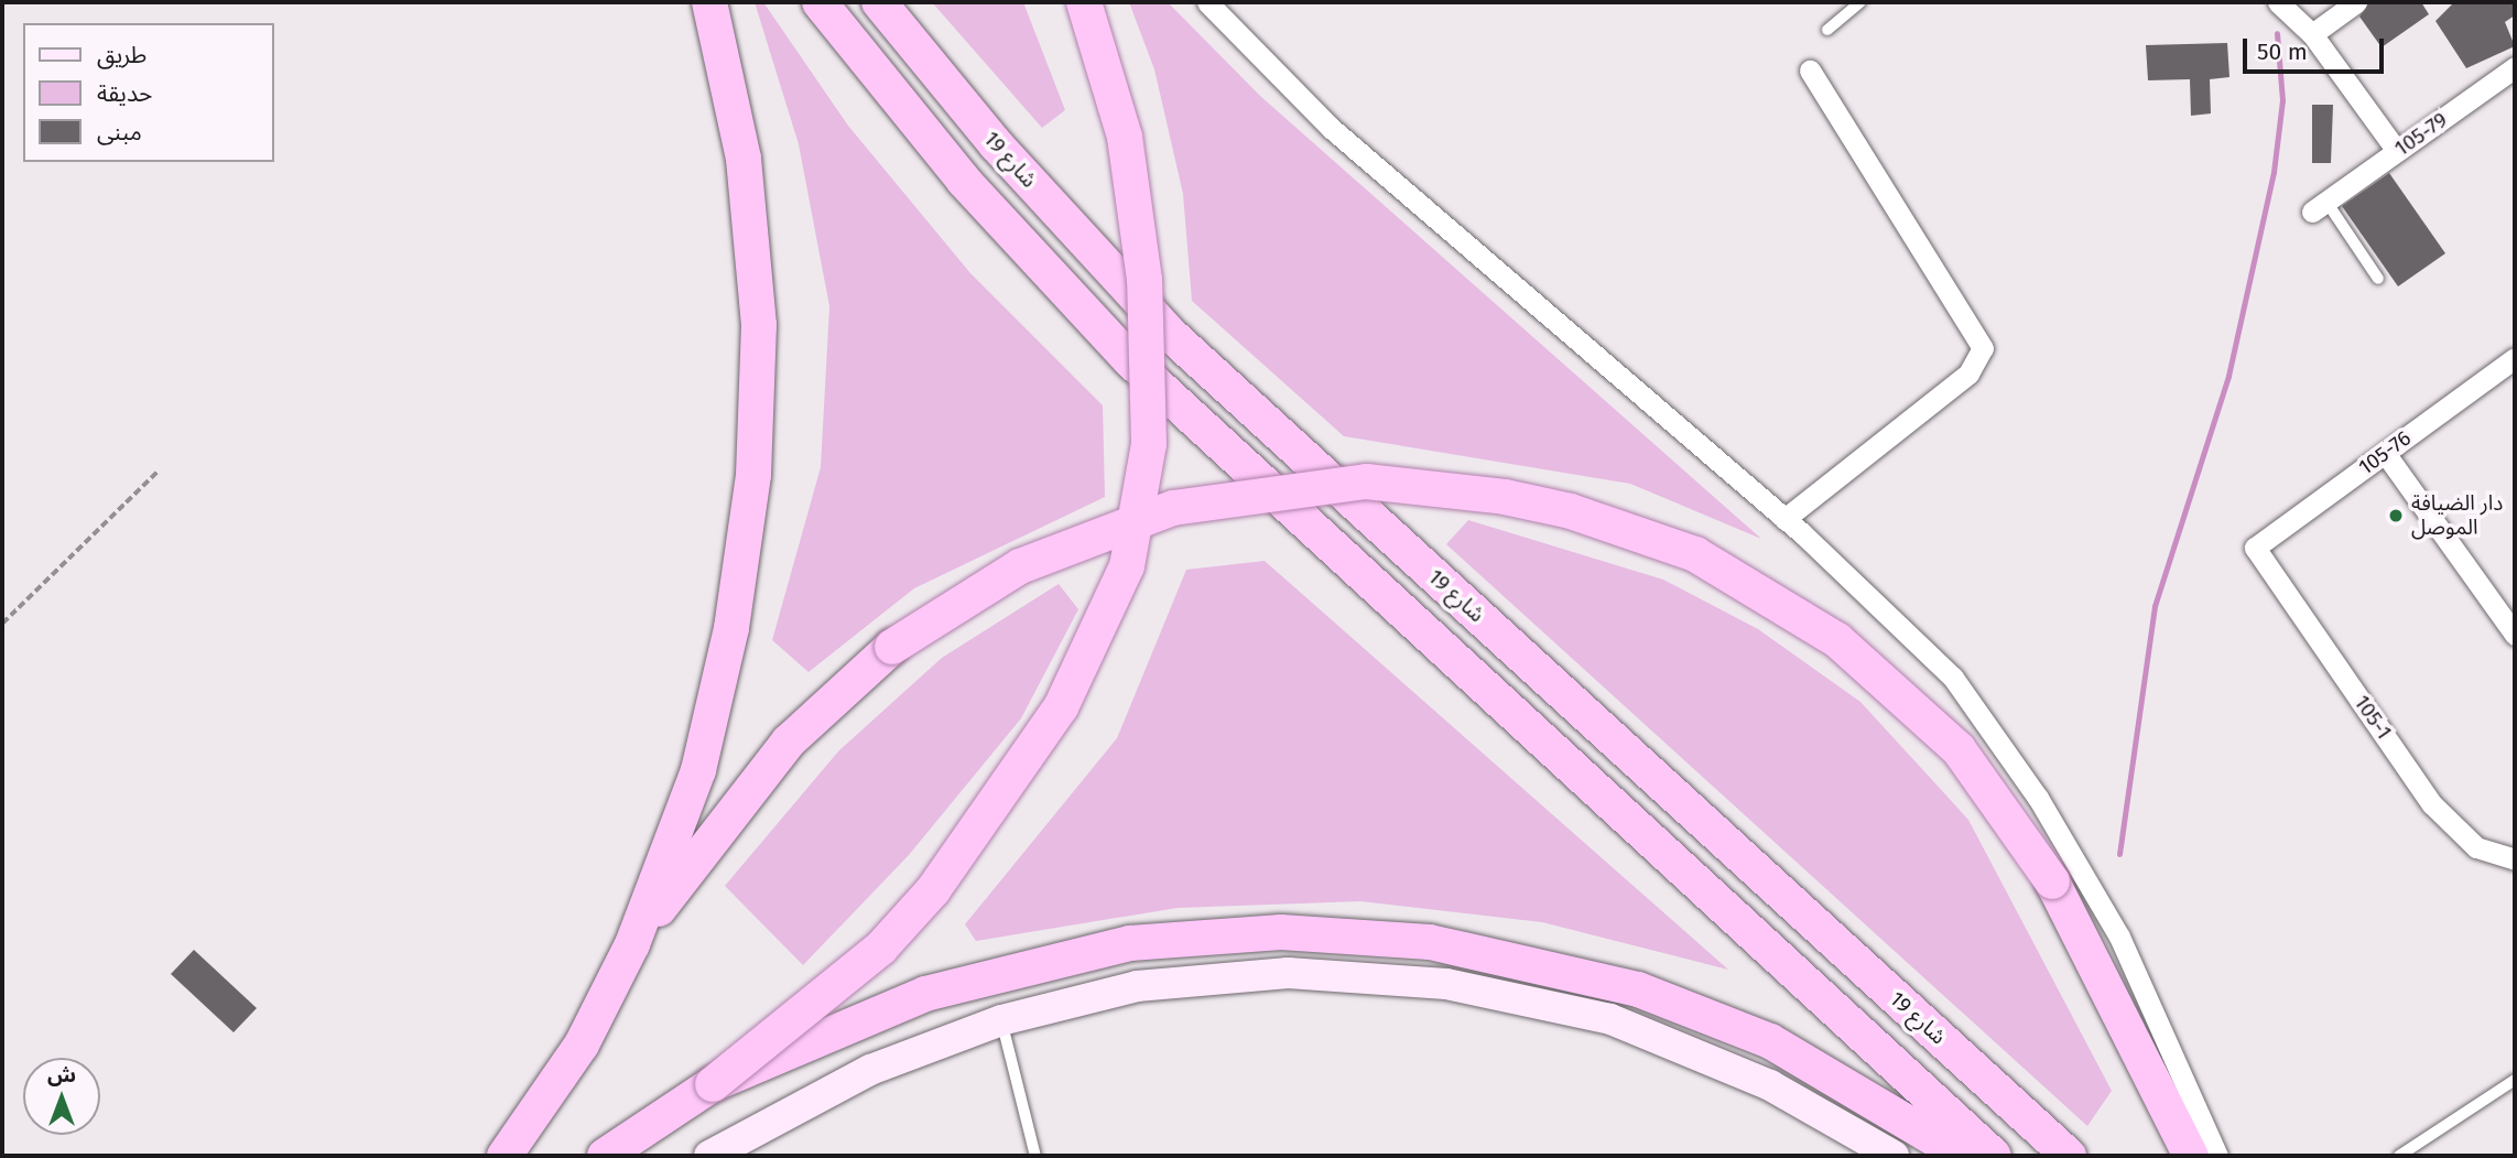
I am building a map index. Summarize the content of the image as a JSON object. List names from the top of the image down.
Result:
{
  "streets": {
    "highway": ["شارع 19"],
    "street": ["105-79", "105-76", "105-1"]
  },
  "crossings": [
    ["105-76", "105-1"]
  ],
  "places": ["دار الضيافة الموصل"],
  "legend": ["طريق", "حديقة", "مبنى"],
  "scale_bar": "50 m",
  "north": "top"
}
